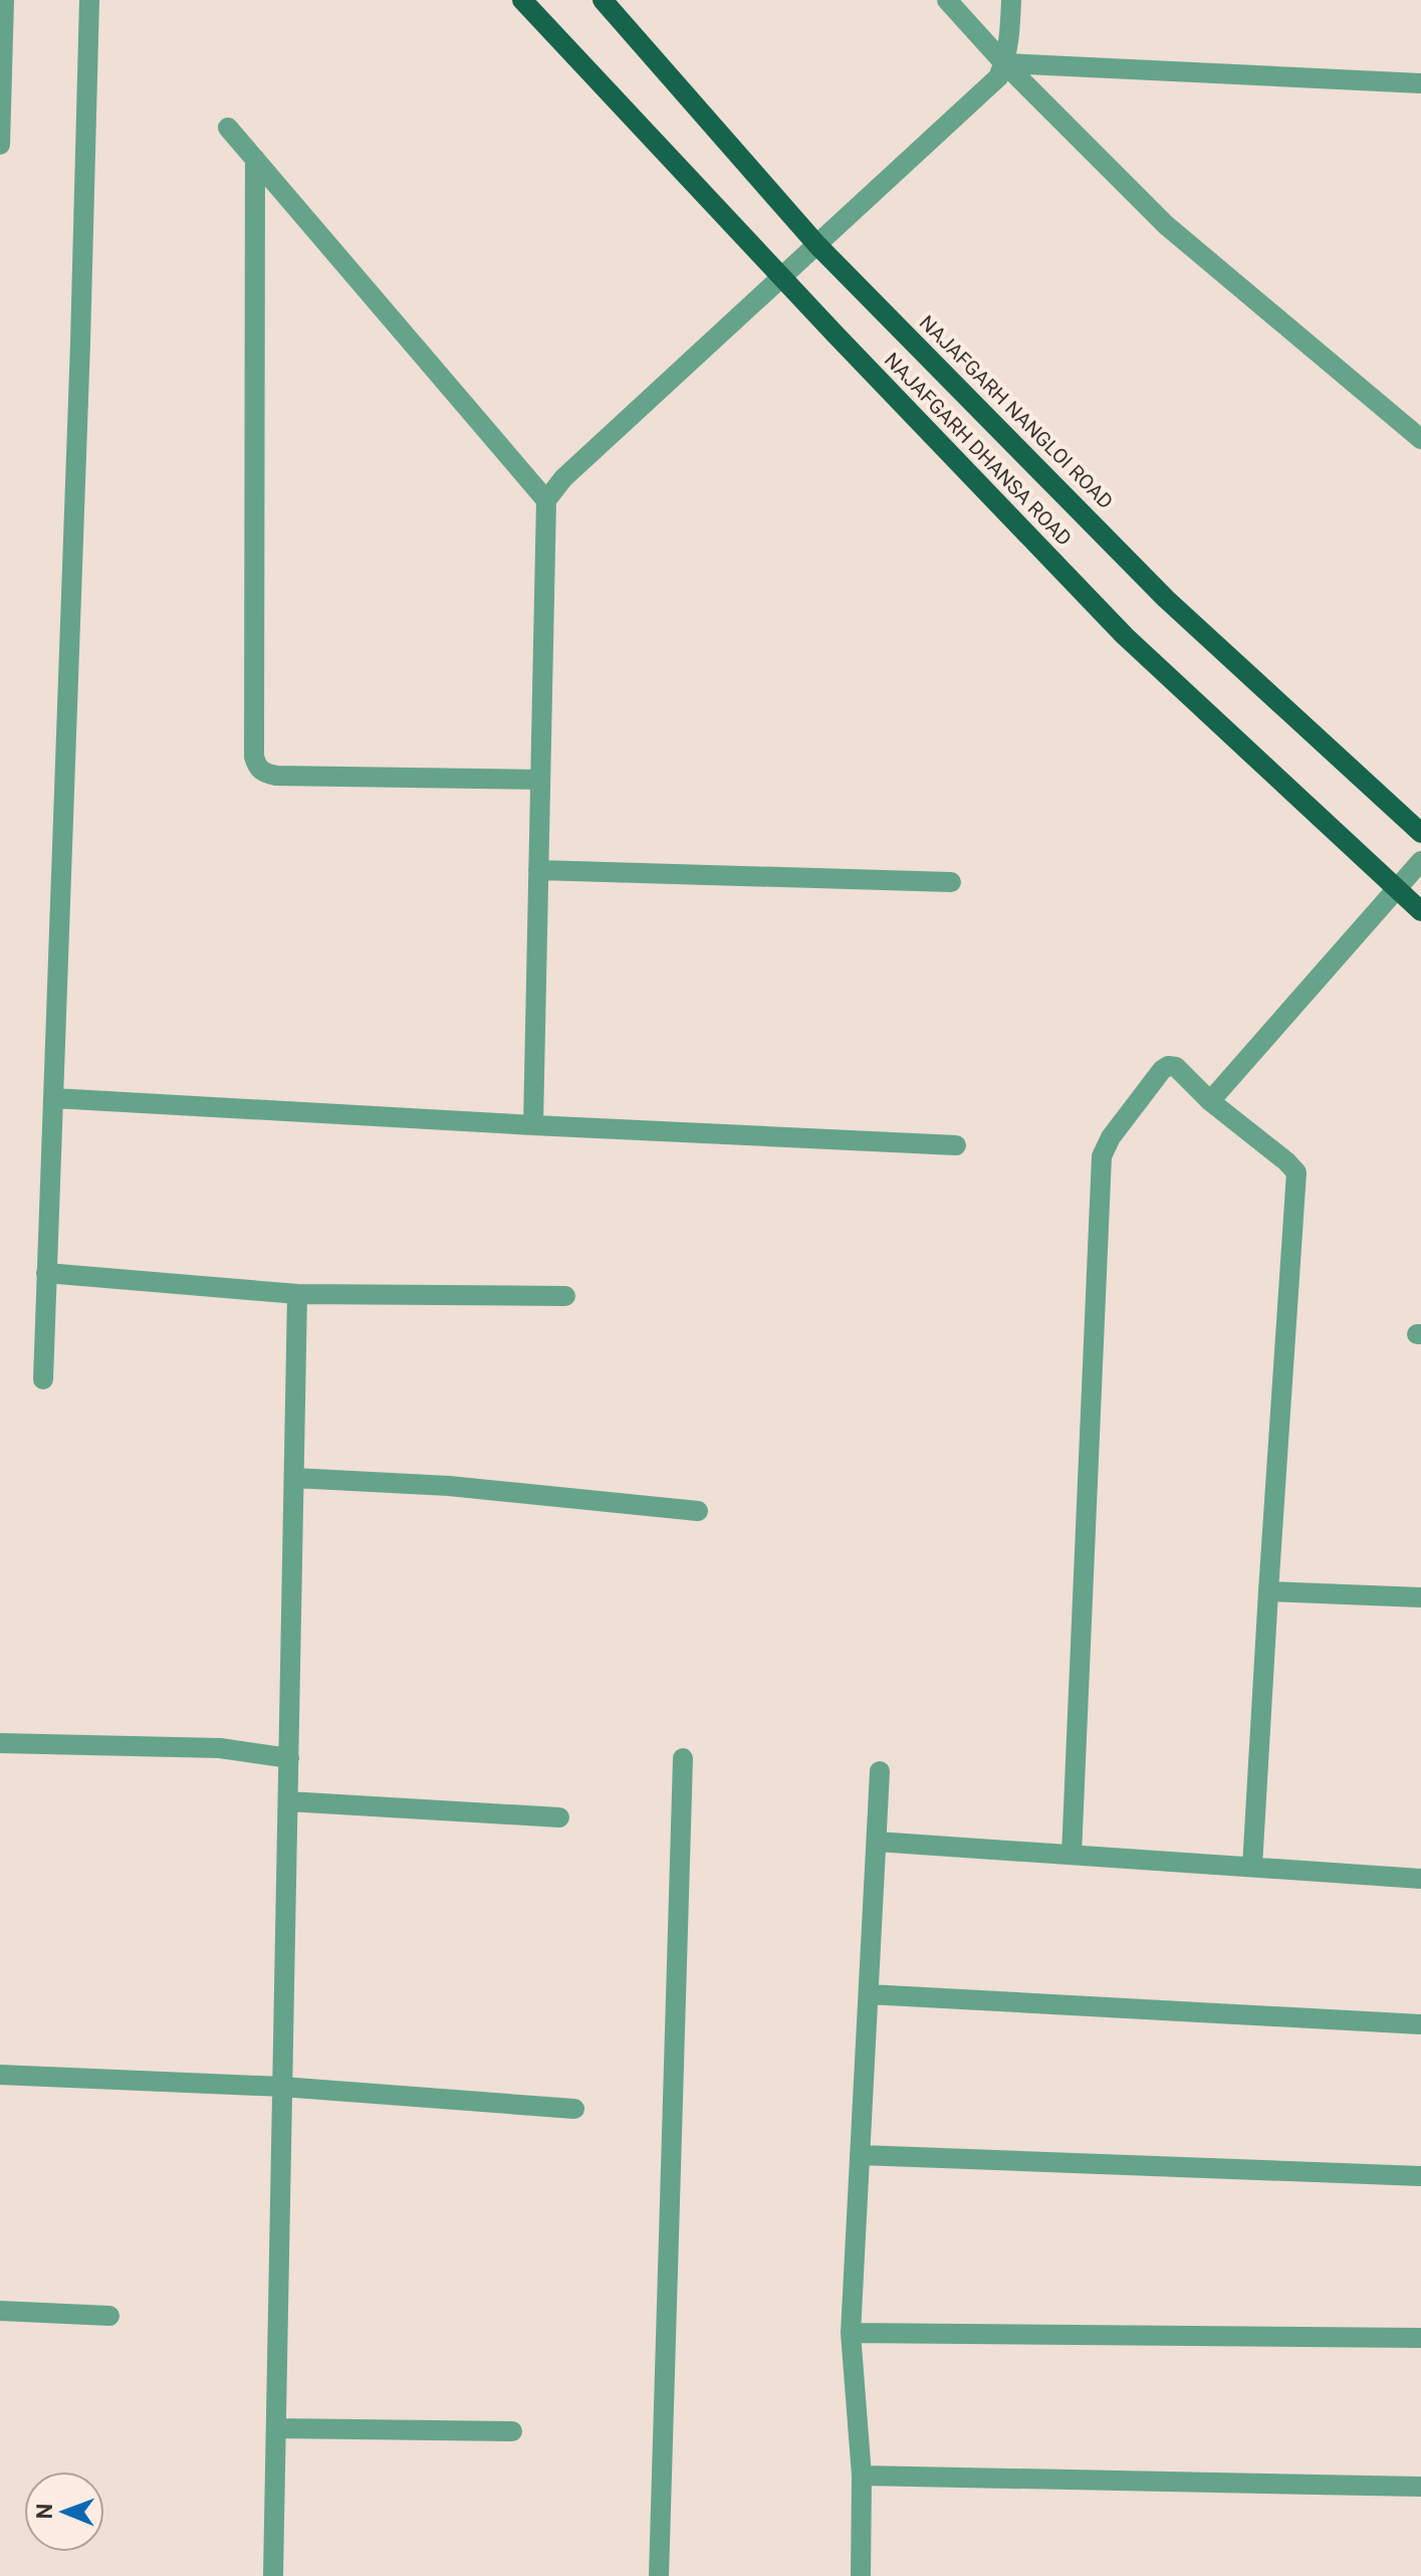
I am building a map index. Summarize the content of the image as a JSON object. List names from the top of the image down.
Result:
{
  "streets": {
    "main road": ["NAJAFGARH NANGLOI ROAD", "NAJAFGARH DHANSA ROAD"]
  },
  "north": "left"
}
